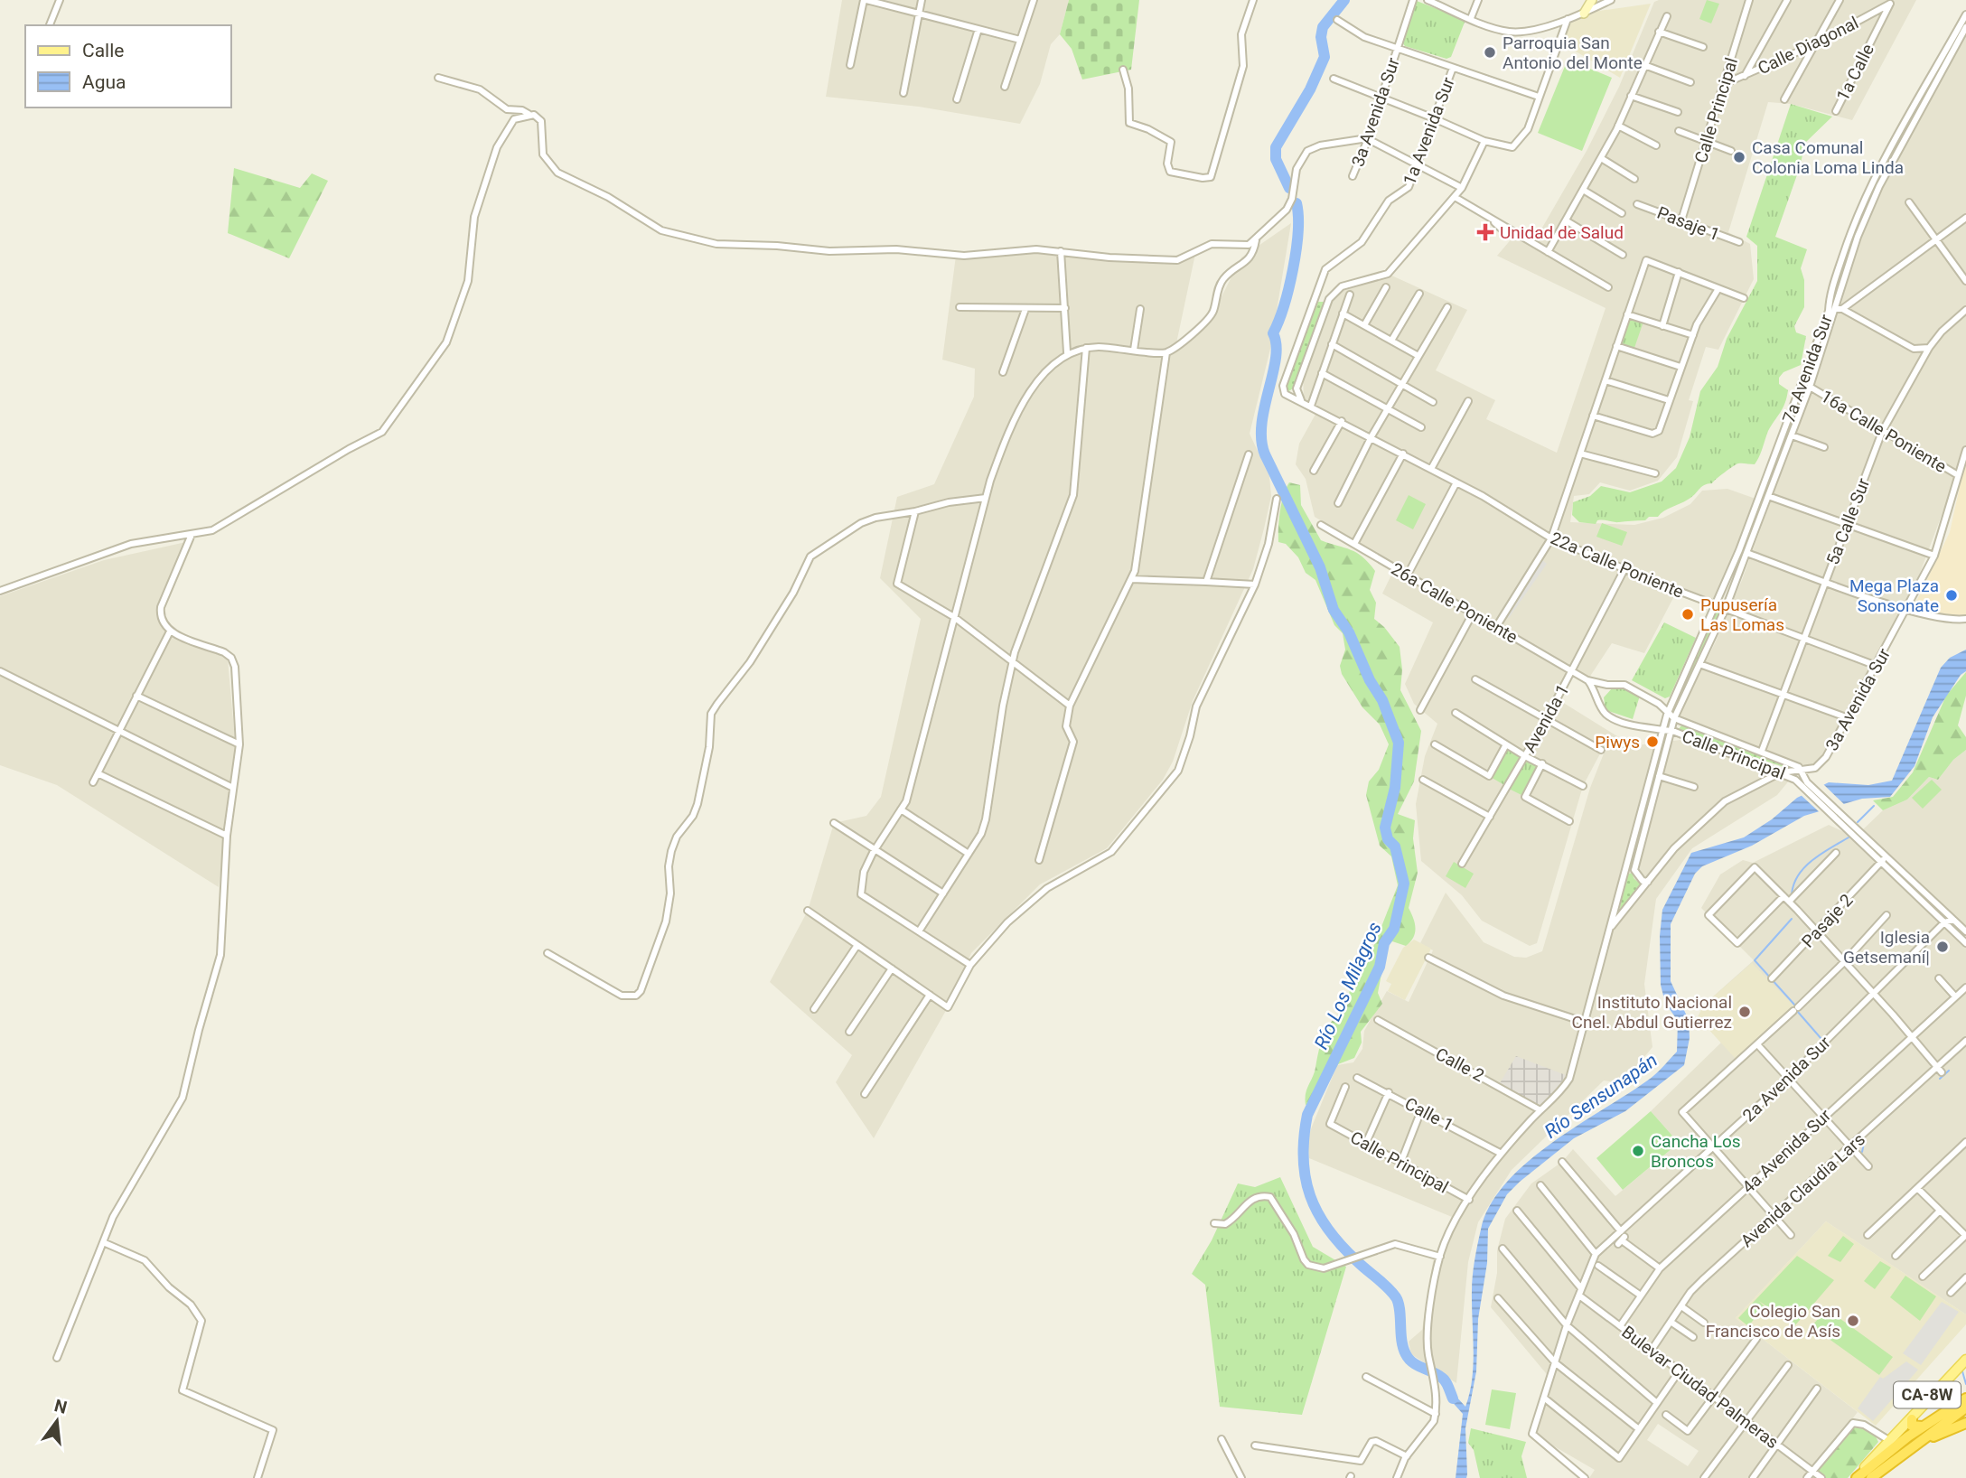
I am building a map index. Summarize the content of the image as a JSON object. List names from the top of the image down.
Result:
{
  "streets": {
    "main road": ["CA-8W"],
    "street": [
      "Calle Diagonal",
      "1a Calle",
      "Calle Principal",
      "3a Avenida Sur",
      "1a Avenida Sur",
      "Pasaje 1",
      "7a Avenida Sur",
      "16a Calle Poniente",
      "5a Calle Sur",
      "22a Calle Poniente",
      "26a Calle Poniente",
      "Avenida 1",
      "Pasaje 2",
      "Calle 2",
      "2a Avenida Sur",
      "Calle 1",
      "4a Avenida Sur",
      "Avenida Claudia Lars",
      "Bulevar Ciudad Palmeras"
    ]
  },
  "crossings": [
    ["Calle Diagonal", "1a Calle"],
    ["Calle Diagonal", "Calle Principal"],
    ["Calle Principal", "3a Avenida Sur"],
    ["Calle Principal", "Pasaje 1"],
    ["Calle Principal", "7a Avenida Sur"],
    ["Calle Principal", "Calle 2"],
    ["Calle Principal", "Calle 1"],
    ["3a Avenida Sur", "16a Calle Poniente"],
    ["3a Avenida Sur", "22a Calle Poniente"],
    ["3a Avenida Sur", "26a Calle Poniente"],
    ["7a Avenida Sur", "16a Calle Poniente"],
    ["7a Avenida Sur", "22a Calle Poniente"],
    ["7a Avenida Sur", "26a Calle Poniente"],
    ["16a Calle Poniente", "5a Calle Sur"],
    ["5a Calle Sur", "22a Calle Poniente"],
    ["5a Calle Sur", "26a Calle Poniente"],
    ["22a Calle Poniente", "Avenida 1"],
    ["26a Calle Poniente", "Avenida 1"],
    ["2a Avenida Sur", "Bulevar Ciudad Palmeras"],
    ["4a Avenida Sur", "Bulevar Ciudad Palmeras"],
    ["Avenida Claudia Lars", "Bulevar Ciudad Palmeras"]
  ],
  "water": ["Río Los Milagros", "Río Sensunapán"],
  "places": {
    "other": [
      "Parroquia San Antonio del Monte",
      "Casa Comunal Colonia Loma Linda",
      "Mega Plaza Sonsonate",
      "Pupusería Las Lomas",
      "Piwys",
      "Iglesia Getsemaní|",
      "Instituto Nacional Cnel. Abdul Gutierrez",
      "Cancha Los Broncos",
      "Colegio San Francisco de Asís"
    ],
    "health": ["Unidad de Salud"]
  },
  "legend": ["Calle", "Agua"],
  "north": "top"
}
